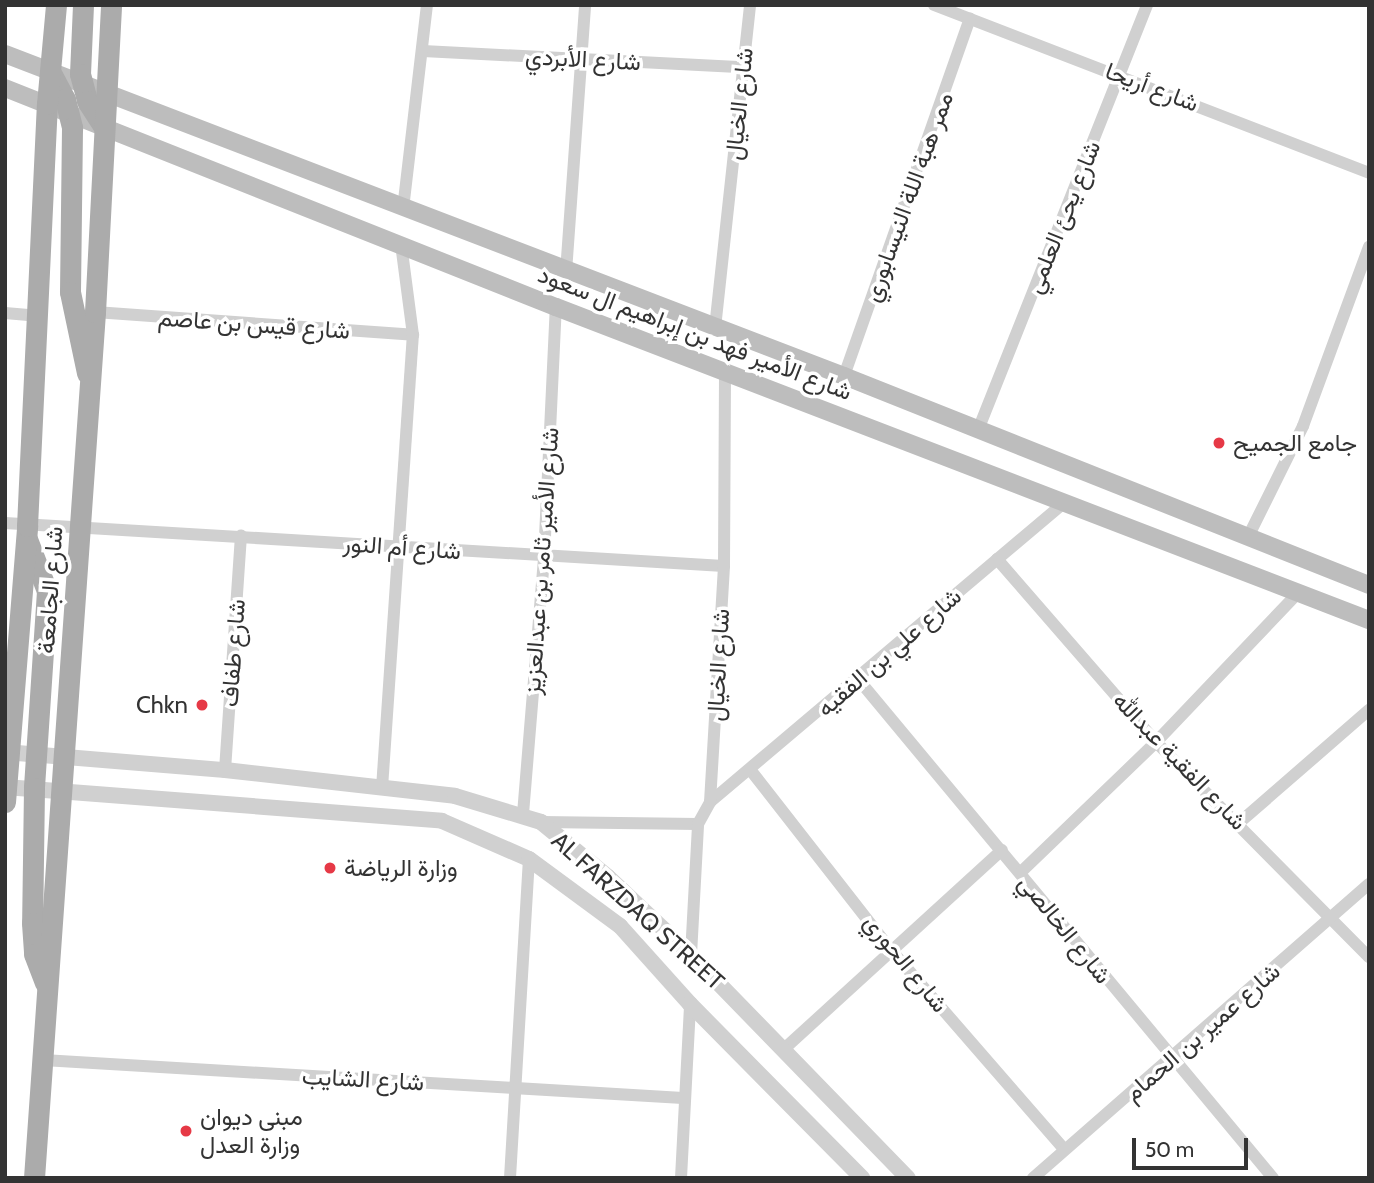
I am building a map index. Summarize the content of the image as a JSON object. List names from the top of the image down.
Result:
{
  "streets": {
    "main road": ["شارع الأمير فهد بن إبراهيم ال سعود", "شارع الجامعة"],
    "street": [
      "شارع الأبردي",
      "شارع أريحا",
      "شارع الخيال",
      "ممر هبة اللة النيسابوري",
      "شارع يحئ العلمي",
      "شارع قيس بن عاصم",
      "شارع أم النور",
      "شارع الأمير ثامر بن عبدالعزيز",
      "شارع علي بن الفقيه",
      "شارع طفاف",
      "شارع الفقية عبدالله",
      "AL FARZDAQ STREET",
      "شارع الخالصي",
      "شارع الحوري",
      "شارع عمير بن الحمام",
      "شارع الشايب"
    ]
  },
  "crossings": [
    ["شارع الأبردي", "شارع الخيال"],
    ["شارع أريحا", "ممر هبة اللة النيسابوري"],
    ["شارع أريحا", "شارع يحئ العلمي"],
    ["شارع الخيال", "شارع الأمير فهد بن إبراهيم ال سعود"],
    ["شارع الخيال", "شارع أم النور"],
    ["شارع الخيال", "شارع علي بن الفقيه"],
    ["شارع الخيال", "AL FARZDAQ STREET"],
    ["ممر هبة اللة النيسابوري", "شارع الأمير فهد بن إبراهيم ال سعود"],
    ["شارع يحئ العلمي", "شارع الأمير فهد بن إبراهيم ال سعود"],
    ["شارع قيس بن عاصم", "شارع الجامعة"],
    ["شارع الأمير فهد بن إبراهيم ال سعود", "شارع الأمير ثامر بن عبدالعزيز"],
    ["شارع الأمير فهد بن إبراهيم ال سعود", "شارع الجامعة"],
    ["شارع الأمير فهد بن إبراهيم ال سعود", "شارع علي بن الفقيه"],
    ["شارع أم النور", "شارع الأمير ثامر بن عبدالعزيز"],
    ["شارع أم النور", "شارع الجامعة"],
    ["شارع أم النور", "شارع طفاف"],
    ["شارع الأمير ثامر بن عبدالعزيز", "AL FARZDAQ STREET"],
    ["شارع الجامعة", "AL FARZDAQ STREET"],
    ["شارع الجامعة", "شارع الشايب"],
    ["شارع علي بن الفقيه", "شارع الفقية عبدالله"],
    ["شارع علي بن الفقيه", "شارع الخالصي"],
    ["شارع علي بن الفقيه", "شارع الحوري"],
    ["شارع طفاف", "AL FARZDAQ STREET"],
    ["شارع الفقية عبدالله", "شارع عمير بن الحمام"],
    ["شارع الخالصي", "شارع عمير بن الحمام"],
    ["شارع الحوري", "شارع عمير بن الحمام"]
  ],
  "places": [
    "جامع الجميح",
    "Chkn",
    "وزارة الرياضة",
    "مبنى ديوان وزارة العدل"
  ],
  "scale_bar": "50 m"
}
